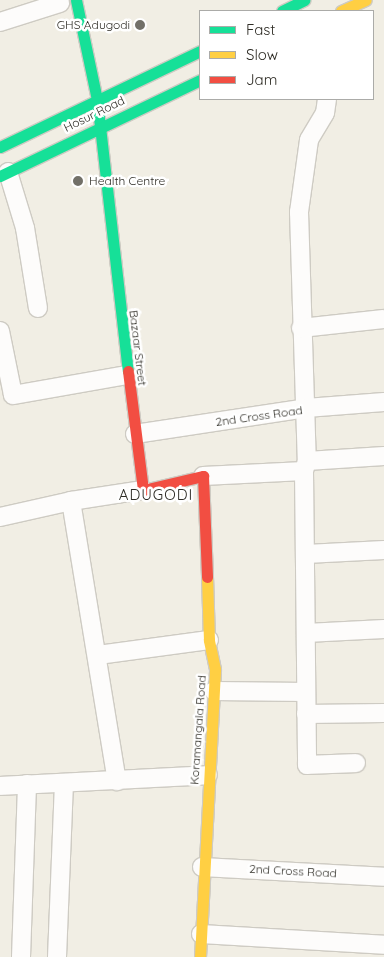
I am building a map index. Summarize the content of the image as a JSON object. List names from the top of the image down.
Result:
{
  "streets": {
    "street": [
      "Hosur Road",
      "Bazaar Street",
      "2nd Cross Road",
      "Koramangala Road"
    ]
  },
  "crossings": [
    ["Hosur Road", "Bazaar Street"],
    ["Bazaar Street", "2nd Cross Road"],
    ["2nd Cross Road", "Koramangala Road"]
  ],
  "districts": ["ADUGODI"],
  "places": ["GHS Adugodi", "Health Centre"],
  "legend": ["Fast", "Slow", "Jam"]
}
